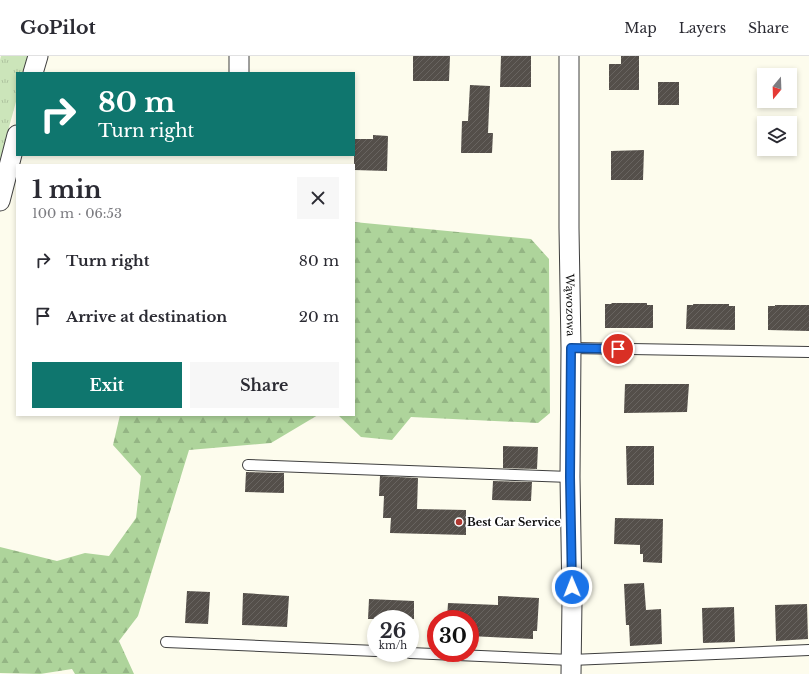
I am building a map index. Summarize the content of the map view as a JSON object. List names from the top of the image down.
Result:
{
  "streets": {
    "street": ["Wąwozowa"]
  },
  "places": ["Best Car Service"],
  "north": "bottom",
  "page": {
    "header": "GoPilot",
    "nav": ["Map", "Layers", "Share"],
    "turn": ["80 m", "Turn right"],
    "heading": ["1 min", "100 m · 06:53"],
    "list": [
      {
        "name": "Turn right",
        "value": "80 m"
      },
      {
        "name": "Arrive at destination",
        "value": "20 m"
      }
    ],
    "buttons": ["Exit", "Share"],
    "speed": "26 km/h",
    "limit": "30"
  }
}
